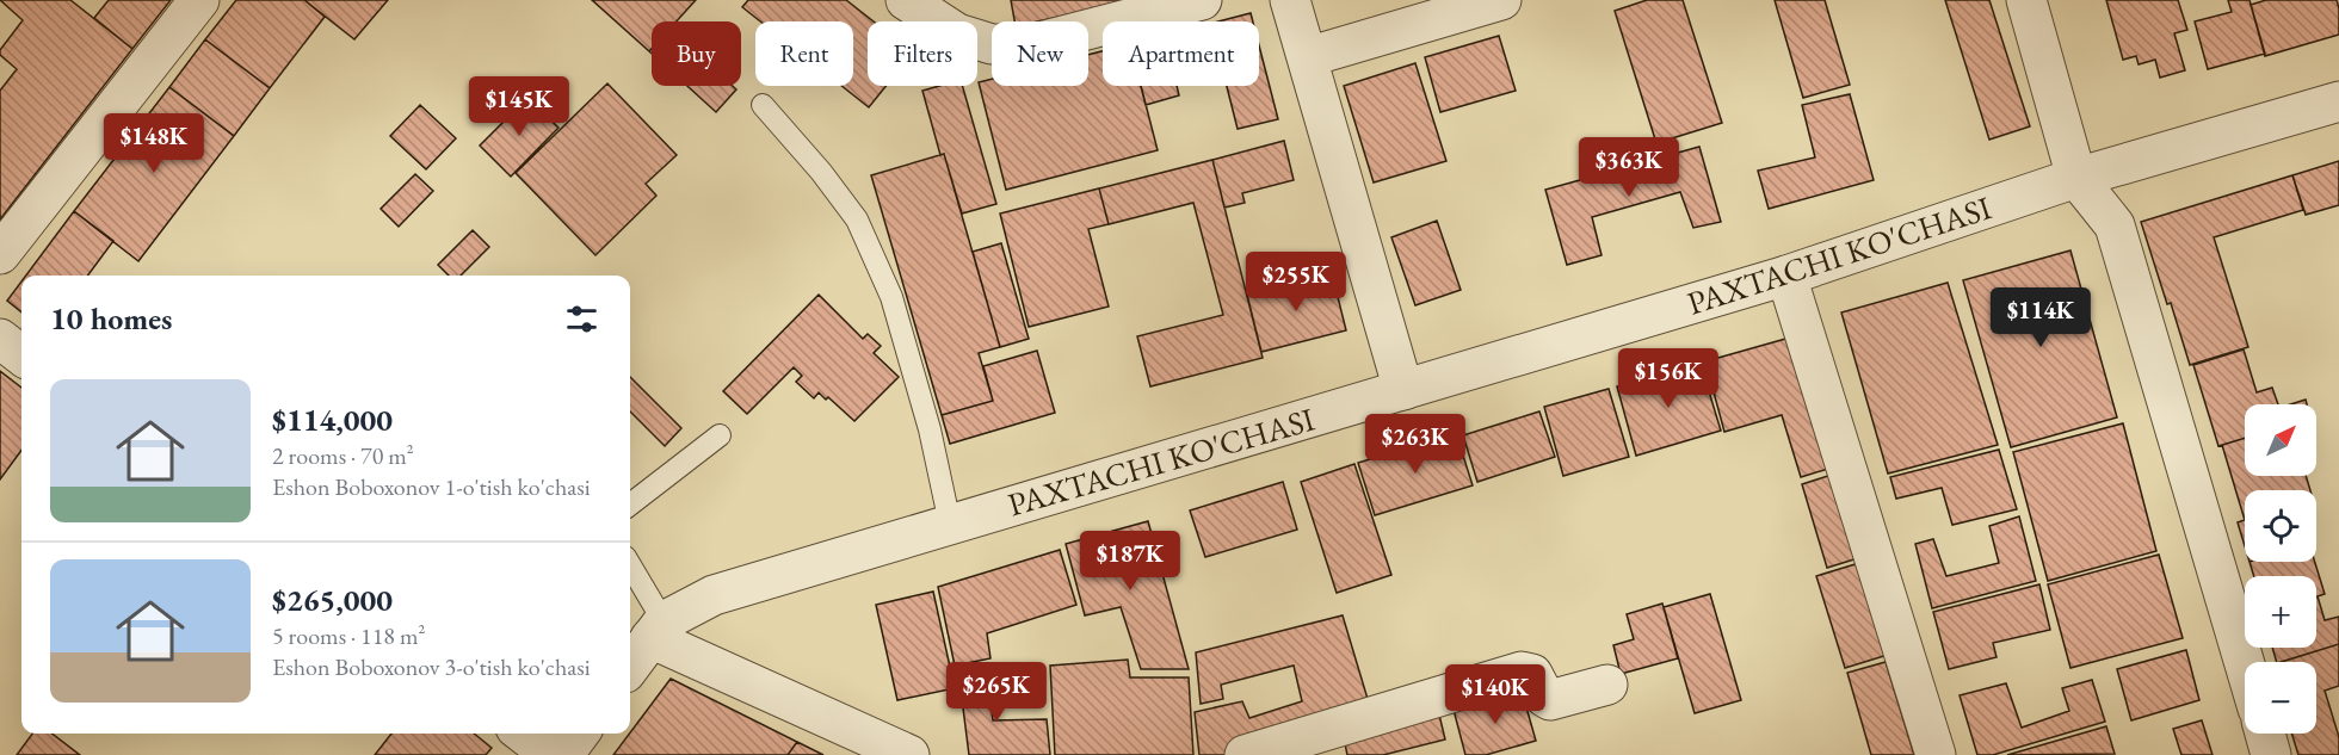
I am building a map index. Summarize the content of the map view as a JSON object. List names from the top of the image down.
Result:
{
  "streets": {
    "street": ["PAXTACHI KO'CHASI"]
  },
  "north": "top right",
  "page": {
    "chip": [
      "Buy",
      "Rent",
      "Filters",
      "New",
      "Apartment"
    ],
    "price": [
      "$145K",
      "$148K",
      "$363K",
      "$255K",
      "$114K",
      "$156K",
      "$263K",
      "$187K",
      "$265K",
      "$140K"
    ],
    "heading": "10 homes",
    "list": [
      {
        "name": "$114,000",
        "note": "2 rooms · 70 m² · Eshon Boboxonov 1-o'tish ko'chasi"
      },
      {
        "name": "$265,000",
        "note": "5 rooms · 118 m² · Eshon Boboxonov 3-o'tish ko'chasi"
      }
    ],
    "map_buttons": ["+", "−"]
  }
}
